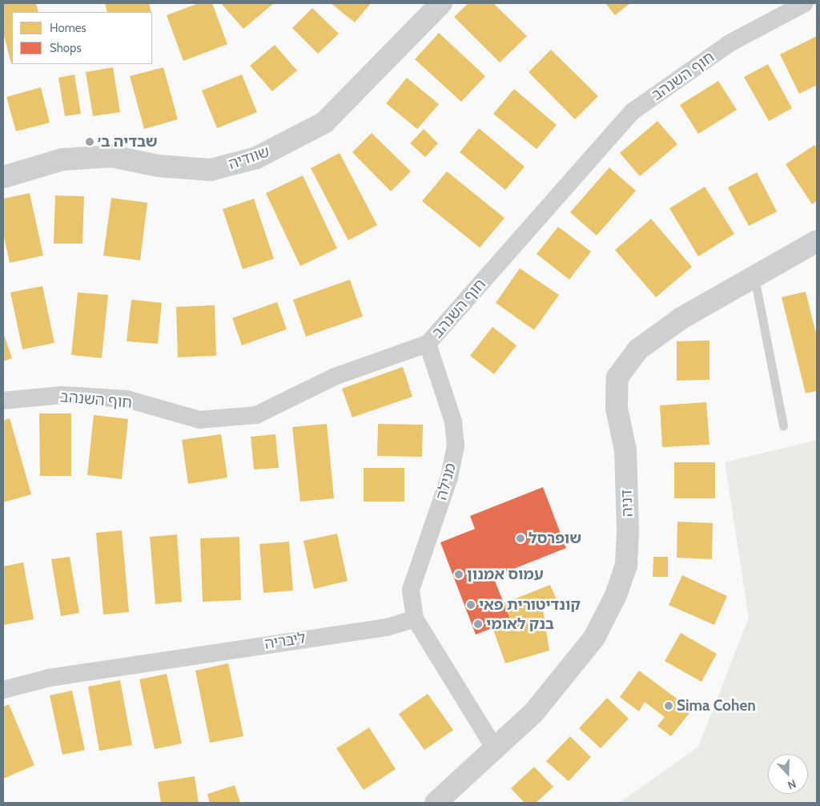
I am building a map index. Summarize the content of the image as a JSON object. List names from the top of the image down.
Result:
{
  "streets": {
    "street": [
      "חוף השנהב",
      "שוודיה",
      "מנילה",
      "דניה",
      "ליבריה"
    ]
  },
  "crossings": [
    ["חוף השנהב", "מנילה"],
    ["מנילה", "ליבריה"]
  ],
  "places": [
    "שבדיה ב׳",
    "שופרסל",
    "עמוס אמנון",
    "קונדיטורית פאי",
    "בנק לאומי",
    "Sima Cohen"
  ],
  "legend": ["Homes", "Shops"],
  "north": "bottom"
}
